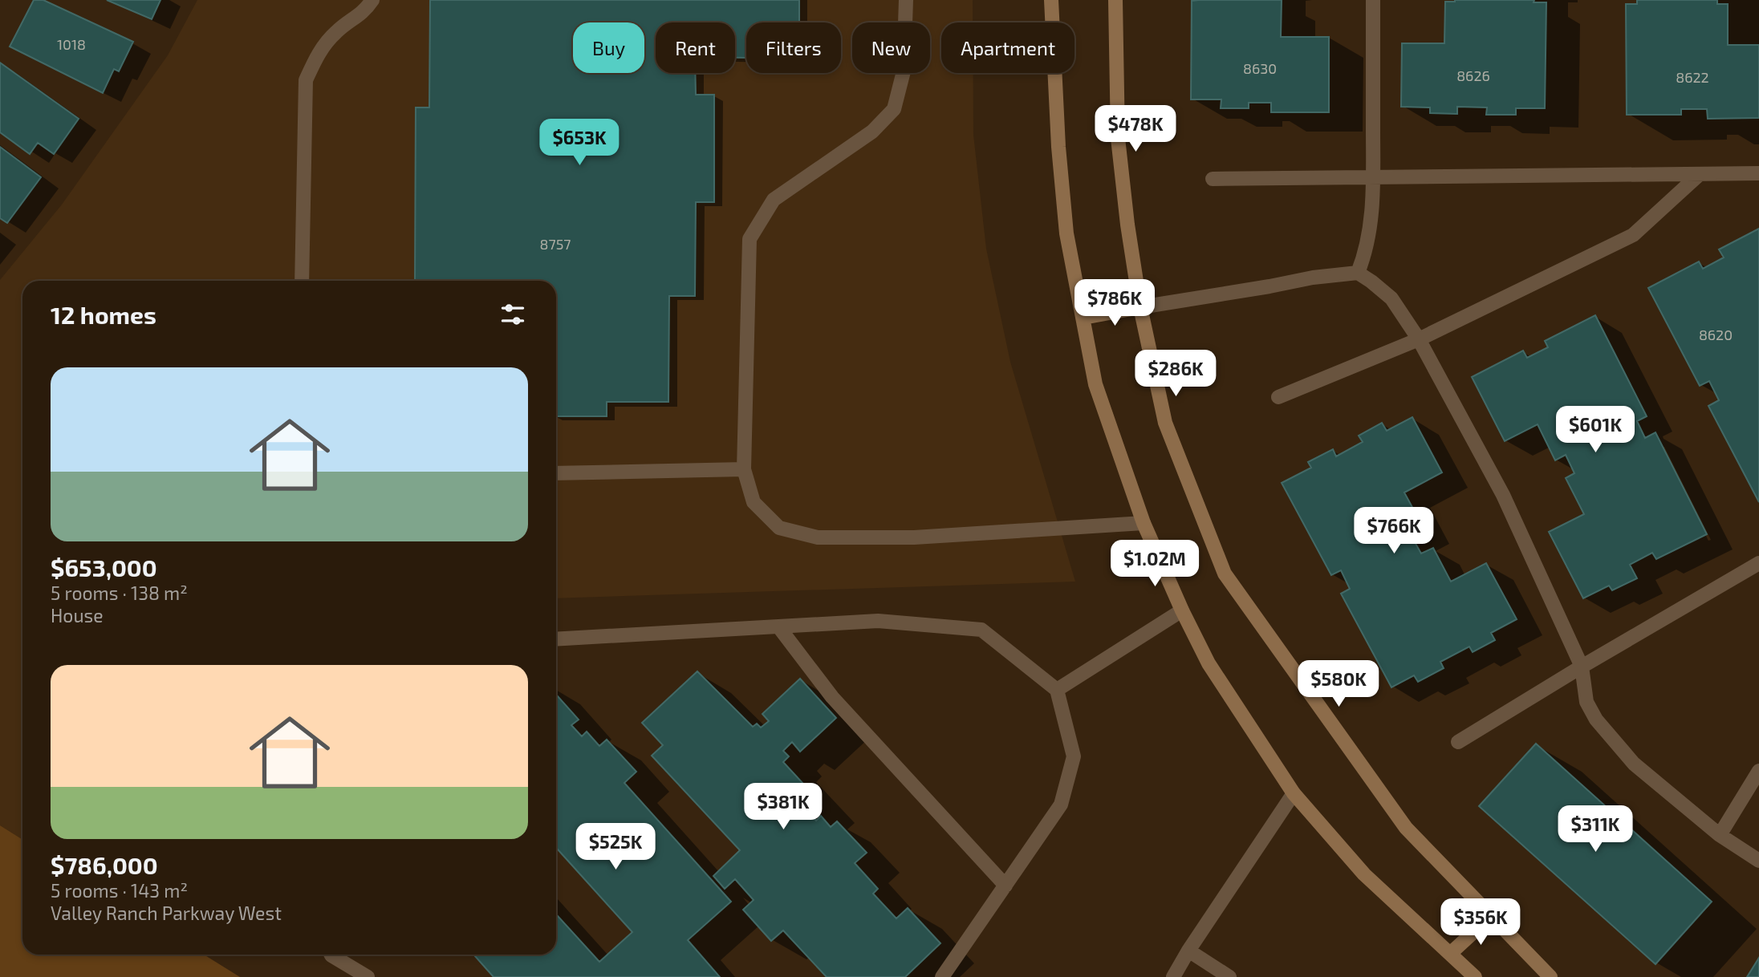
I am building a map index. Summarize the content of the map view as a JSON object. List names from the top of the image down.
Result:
{
  "house_numbers": [
    "1018",
    "8630",
    "8626",
    "8622",
    "8757",
    "8620"
  ],
  "page": {
    "chip": [
      "Buy",
      "Rent",
      "Filters",
      "New",
      "Apartment"
    ],
    "price": [
      "$478K",
      "$653K",
      "$786K",
      "$286K",
      "$601K",
      "$766K",
      "$1.02M",
      "$580K",
      "$381K",
      "$311K",
      "$525K",
      "$356K"
    ],
    "heading": "12 homes",
    "list": [
      {
        "name": "$653,000",
        "note": "5 rooms · 138 m² · House"
      },
      {
        "name": "$786,000",
        "note": "5 rooms · 143 m² · Valley Ranch Parkway West"
      }
    ]
  }
}
